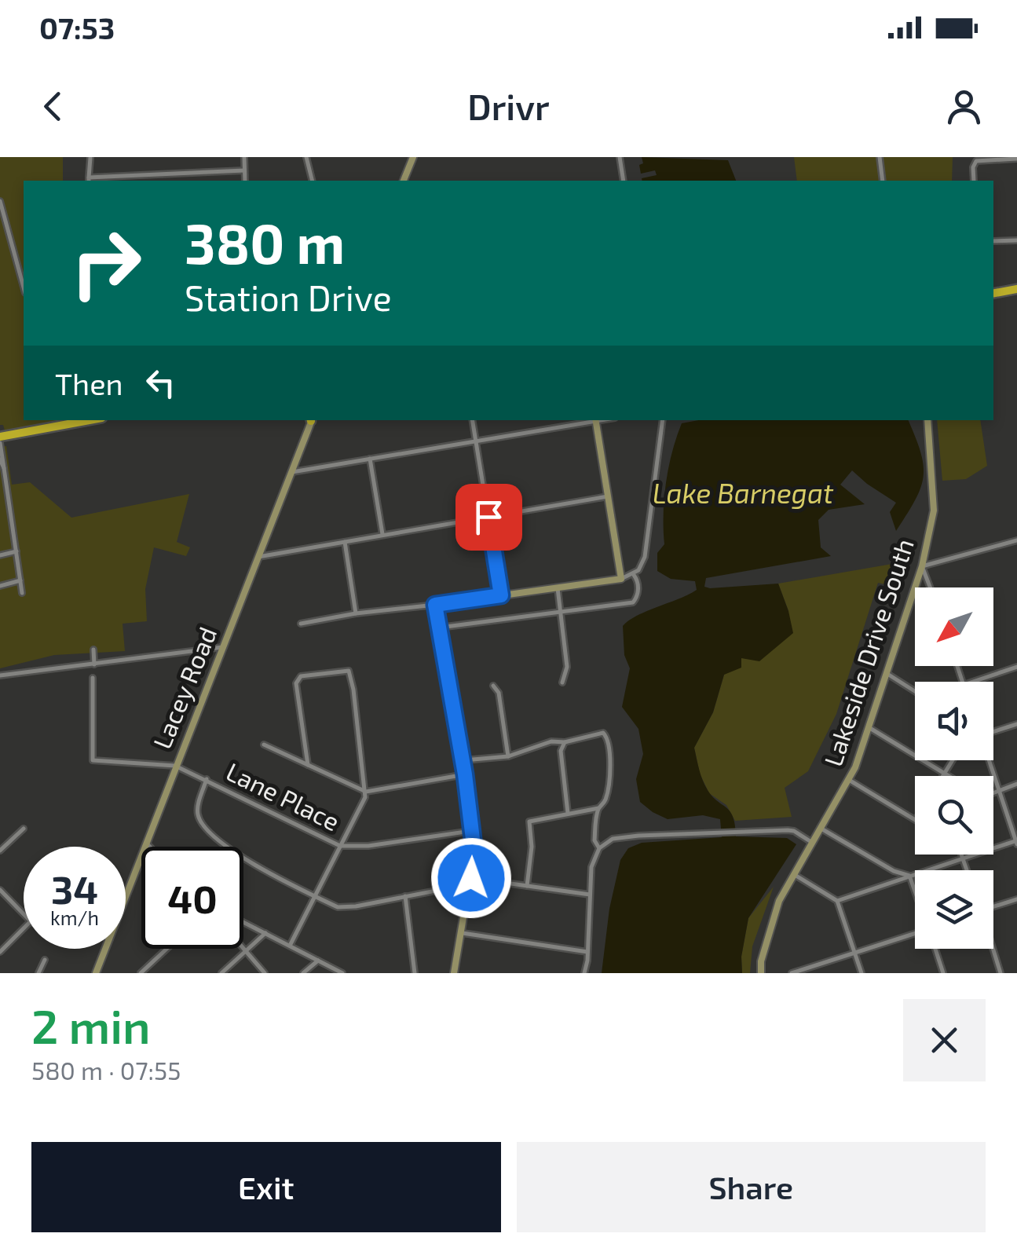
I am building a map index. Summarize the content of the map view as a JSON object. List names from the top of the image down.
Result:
{
  "streets": {
    "street": ["Lakeside Drive South", "Lacey Road", "Lane Place"]
  },
  "crossings": [
    ["Lacey Road", "Lane Place"]
  ],
  "water": ["Lake Barnegat"],
  "north": "bottom left",
  "page": {
    "status": "07:53",
    "header": "Drivr",
    "turn": ["380 m", "Station Drive"],
    "then": "Then",
    "speed": "34 km/h",
    "limit": "40",
    "heading": ["2 min", "580 m · 07:55"],
    "buttons": ["Exit", "Share"]
  }
}
